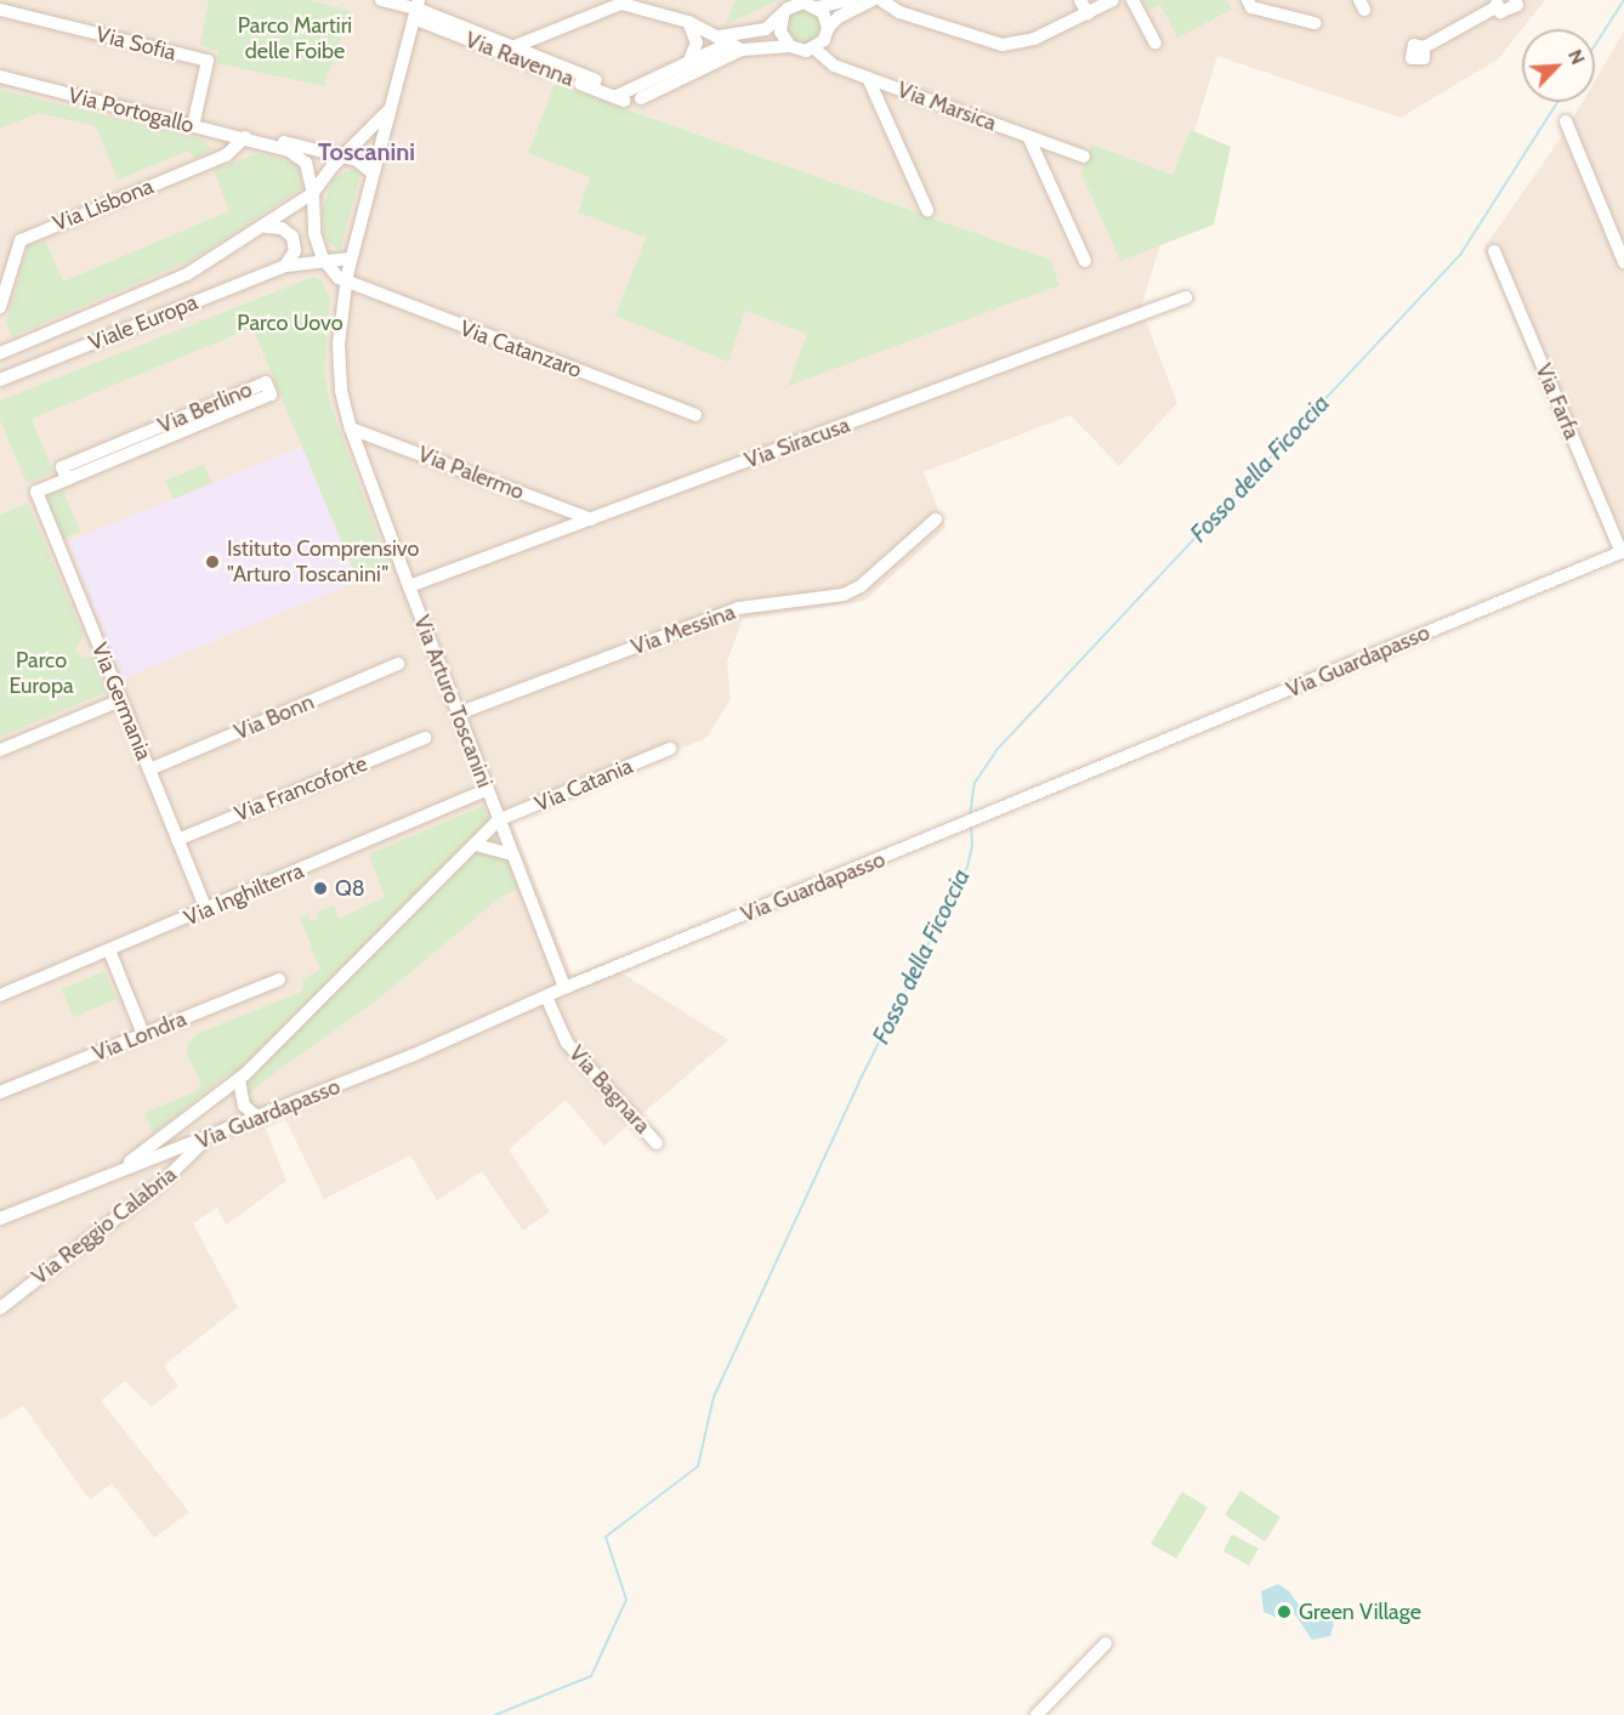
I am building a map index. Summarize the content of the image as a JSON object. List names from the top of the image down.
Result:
{
  "streets": {
    "street": [
      "Via Sofia",
      "Via Ravenna",
      "Via Marsica",
      "Via Portogallo",
      "Via Lisbona",
      "Viale Europa",
      "Via Catanzaro",
      "Via Farfa",
      "Via Berlino",
      "Via Siracusa",
      "Via Palermo",
      "Via Messina",
      "Via Guardapasso",
      "Via Germania",
      "Via Arturo Toscanini",
      "Via Bonn",
      "Via Catania",
      "Via Francoforte",
      "Via Inghilterra",
      "Via Londra",
      "Via Bagnara",
      "Via Reggio Calabria"
    ]
  },
  "crossings": [
    ["Via Sofia", "Via Portogallo"],
    ["Via Ravenna", "Via Arturo Toscanini"],
    ["Via Portogallo", "Via Lisbona"],
    ["Via Portogallo", "Viale Europa"],
    ["Via Catanzaro", "Via Arturo Toscanini"],
    ["Via Farfa", "Via Guardapasso"],
    ["Via Berlino", "Via Germania"],
    ["Via Siracusa", "Via Palermo"],
    ["Via Siracusa", "Via Arturo Toscanini"],
    ["Via Palermo", "Via Arturo Toscanini"],
    ["Via Messina", "Via Arturo Toscanini"],
    ["Via Guardapasso", "Via Arturo Toscanini"],
    ["Via Guardapasso", "Via Bagnara"],
    ["Via Guardapasso", "Via Reggio Calabria"],
    ["Via Germania", "Via Bonn"],
    ["Via Germania", "Via Francoforte"],
    ["Via Germania", "Via Inghilterra"],
    ["Via Arturo Toscanini", "Via Catania"],
    ["Via Arturo Toscanini", "Via Inghilterra"]
  ],
  "districts": ["Toscanini"],
  "water": ["Fosso della Ficoccia"],
  "parks": ["Parco Martiri delle Foibe", "Parco Uovo", "Parco Europa"],
  "places": ["Istituto Comprensivo \"Arturo Toscanini\"", "Q8", "Green Village"],
  "north": "top right"
}
